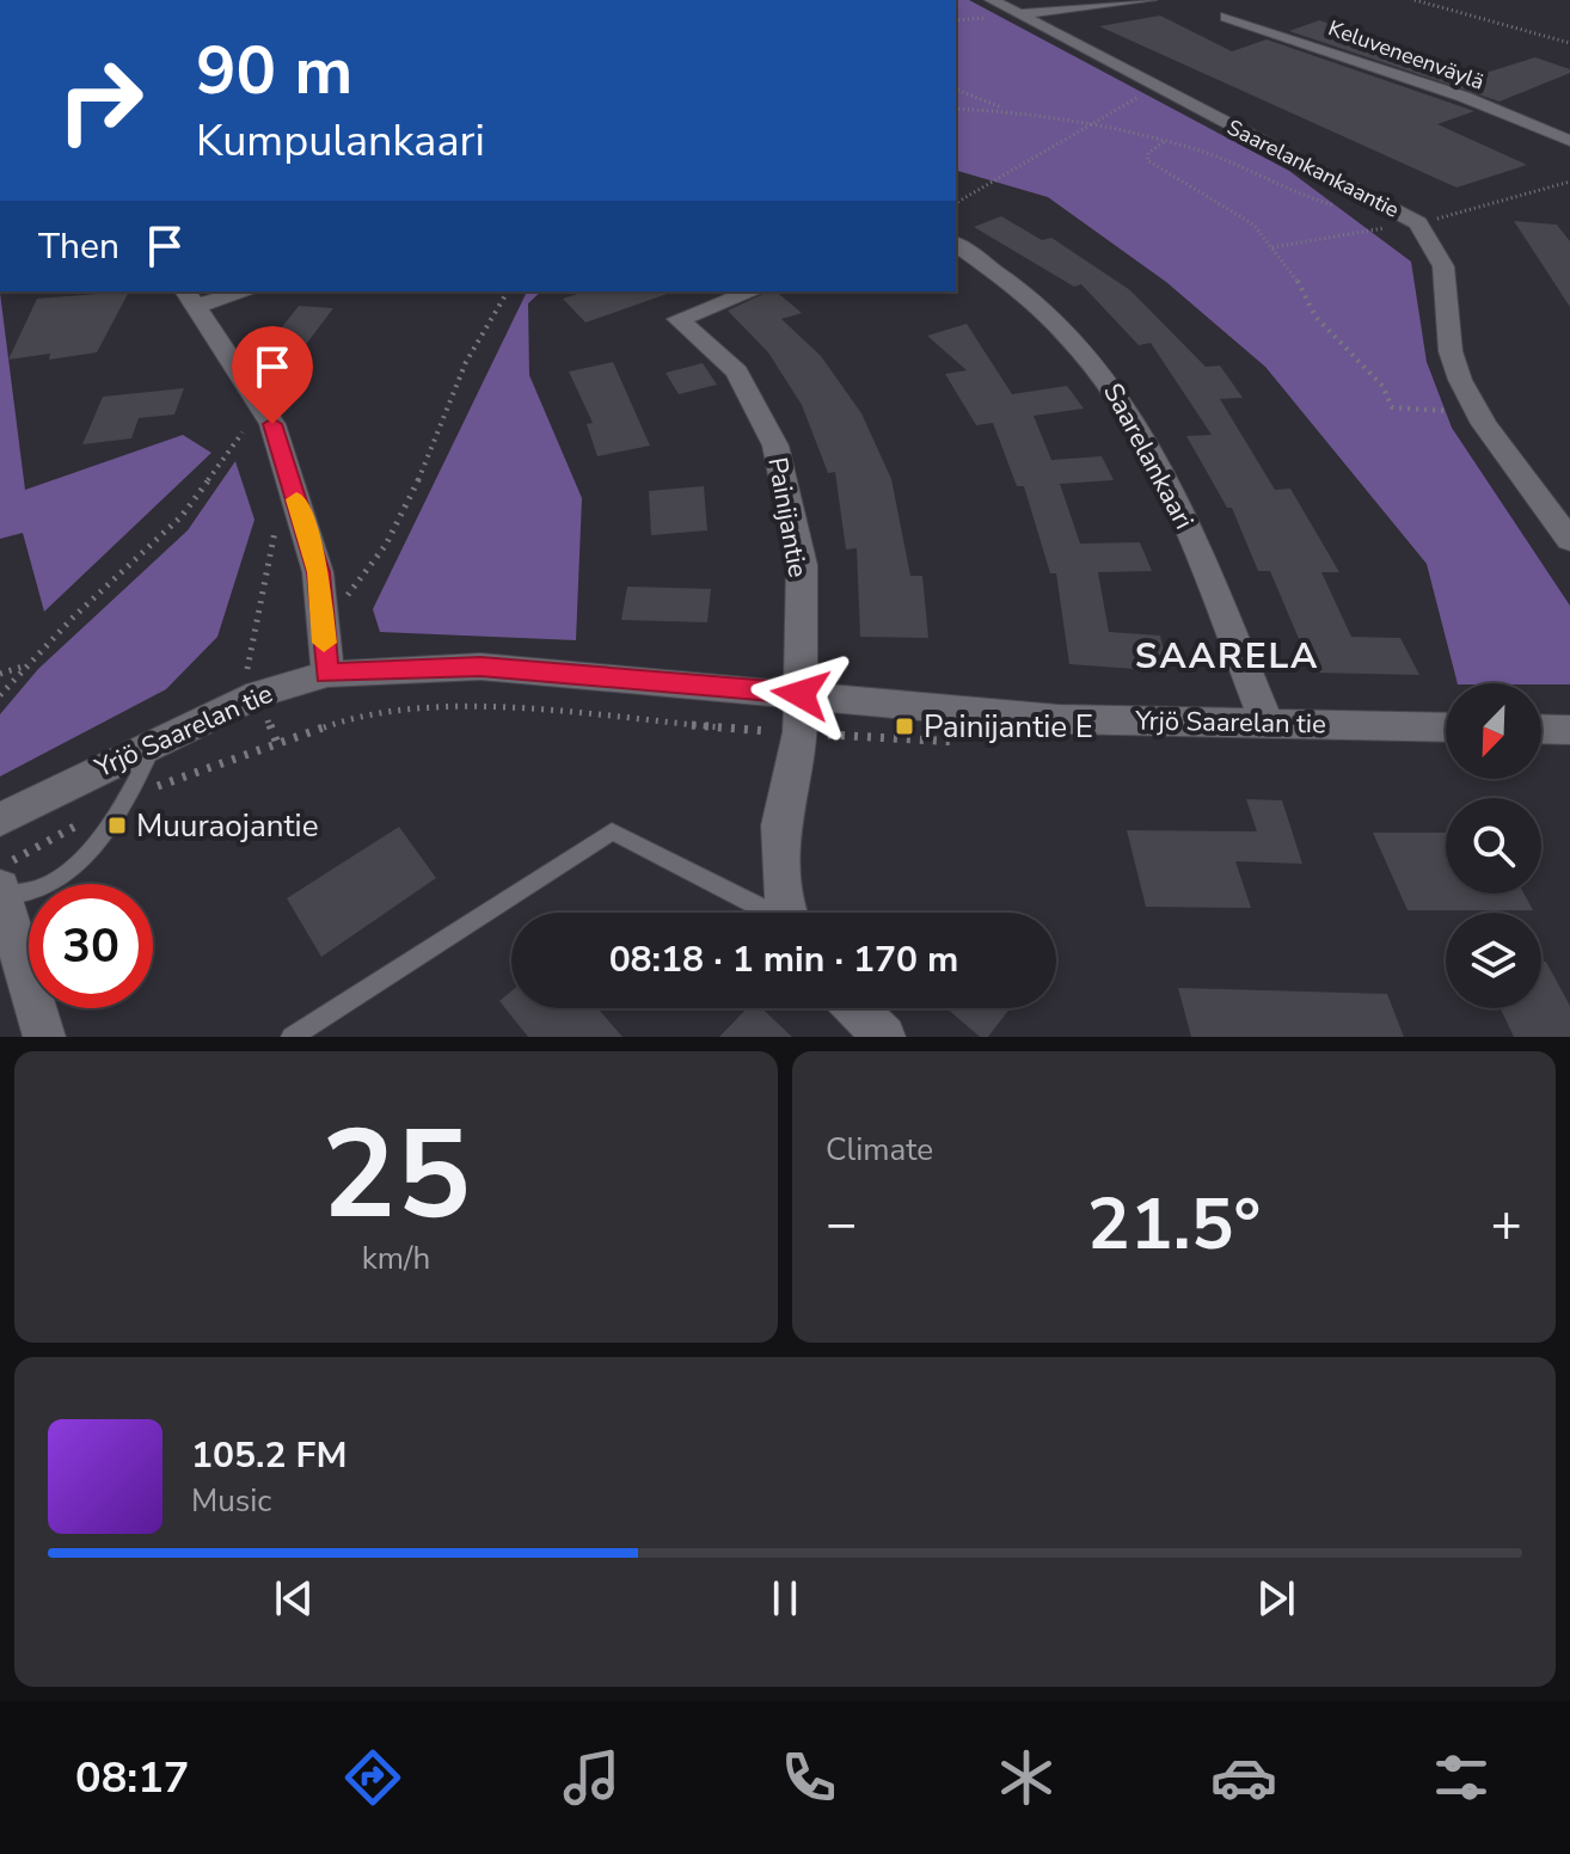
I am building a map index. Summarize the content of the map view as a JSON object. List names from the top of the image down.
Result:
{
  "streets": {
    "street": [
      "Keluveneenväylä",
      "Saarelankankaantie",
      "Saarelankaari",
      "Painijantie",
      "Yrjö Saarelan tie"
    ]
  },
  "crossings": [
    ["Saarelankaari", "Yrjö Saarelan tie"],
    ["Painijantie", "Yrjö Saarelan tie"]
  ],
  "districts": ["SAARELA"],
  "places": {
    "transit": ["Painijantie E", "Muuraojantie"]
  },
  "north": "bottom left",
  "page": {
    "turn": ["90 m", "Kumpulankaari"],
    "then": "Then",
    "limit": "30",
    "trip": "08:18 · 1 min · 170 m",
    "tile": [
      ["25", "km/h"],
      "Climate"
    ],
    "heat": ["−", "21.5°", "+"],
    "song": ["105.2 FM", "Music"],
    "tabs": "08:17"
  }
}
